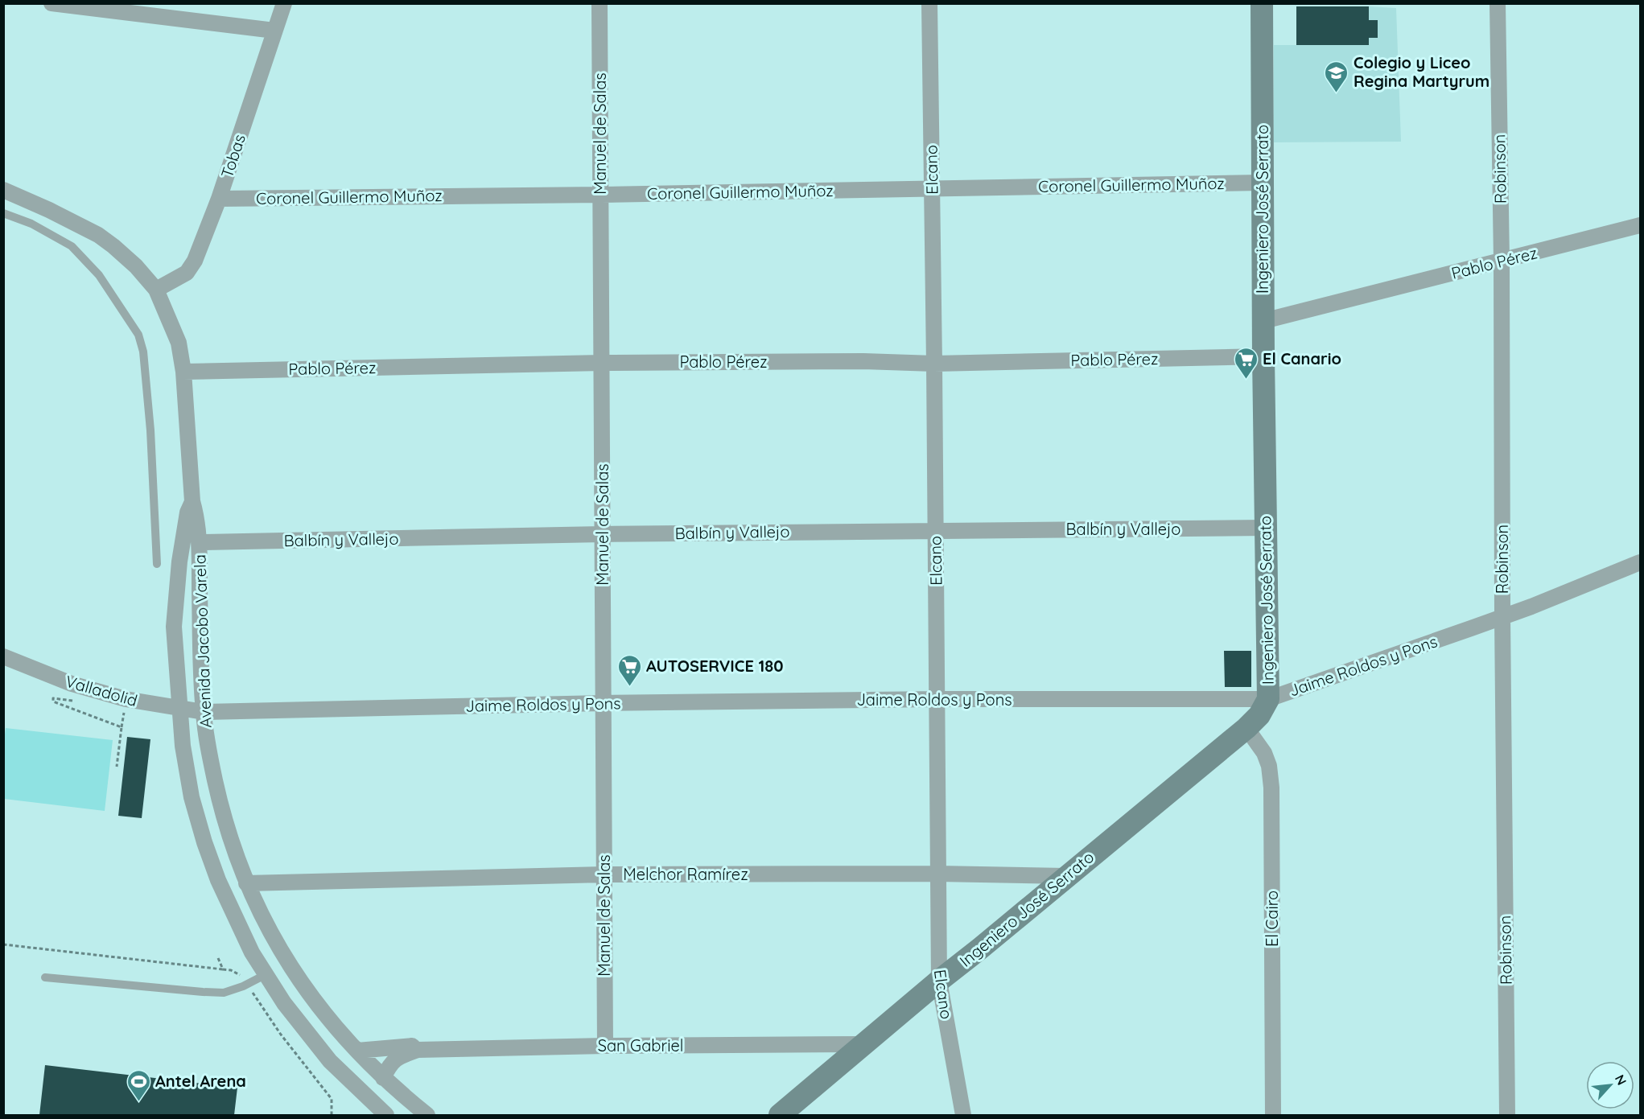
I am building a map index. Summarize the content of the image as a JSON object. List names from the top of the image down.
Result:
{
  "streets": {
    "street": [
      "Manuel de Salas",
      "Tobas",
      "Robinson",
      "Elcano",
      "Coronel Guillermo Muñoz",
      "Ingeniero José Serrato",
      "Pablo Pérez",
      "Balbín y Vallejo",
      "Avenida Jacobo Varela",
      "Jaime Roldos y Pons",
      "Valladolid",
      "Melchor Ramírez",
      "El Cairo",
      "San Gabriel"
    ]
  },
  "crossings": [
    ["Manuel de Salas", "Coronel Guillermo Muñoz"],
    ["Manuel de Salas", "Pablo Pérez"],
    ["Manuel de Salas", "Balbín y Vallejo"],
    ["Manuel de Salas", "Jaime Roldos y Pons"],
    ["Manuel de Salas", "Melchor Ramírez"],
    ["Manuel de Salas", "San Gabriel"],
    ["Tobas", "Coronel Guillermo Muñoz"],
    ["Tobas", "Avenida Jacobo Varela"],
    ["Robinson", "Pablo Pérez"],
    ["Robinson", "Jaime Roldos y Pons"],
    ["Elcano", "Coronel Guillermo Muñoz"],
    ["Elcano", "Ingeniero José Serrato"],
    ["Elcano", "Pablo Pérez"],
    ["Elcano", "Balbín y Vallejo"],
    ["Elcano", "Jaime Roldos y Pons"],
    ["Elcano", "Melchor Ramírez"],
    ["Coronel Guillermo Muñoz", "Ingeniero José Serrato"],
    ["Ingeniero José Serrato", "Pablo Pérez"],
    ["Ingeniero José Serrato", "Balbín y Vallejo"],
    ["Ingeniero José Serrato", "Jaime Roldos y Pons"],
    ["Ingeniero José Serrato", "Melchor Ramírez"],
    ["Ingeniero José Serrato", "El Cairo"],
    ["Ingeniero José Serrato", "San Gabriel"],
    ["Pablo Pérez", "Avenida Jacobo Varela"],
    ["Balbín y Vallejo", "Avenida Jacobo Varela"],
    ["Avenida Jacobo Varela", "Jaime Roldos y Pons"],
    ["Avenida Jacobo Varela", "Valladolid"],
    ["Avenida Jacobo Varela", "Melchor Ramírez"],
    ["Avenida Jacobo Varela", "San Gabriel"],
    ["Jaime Roldos y Pons", "Valladolid"]
  ],
  "places": {
    "school or university": ["Colegio y Liceo Regina Martyrum"],
    "supermarket": ["El Canario", "AUTOSERVICE 180"],
    "sports": ["Antel Arena"]
  },
  "north": "top right"
}
